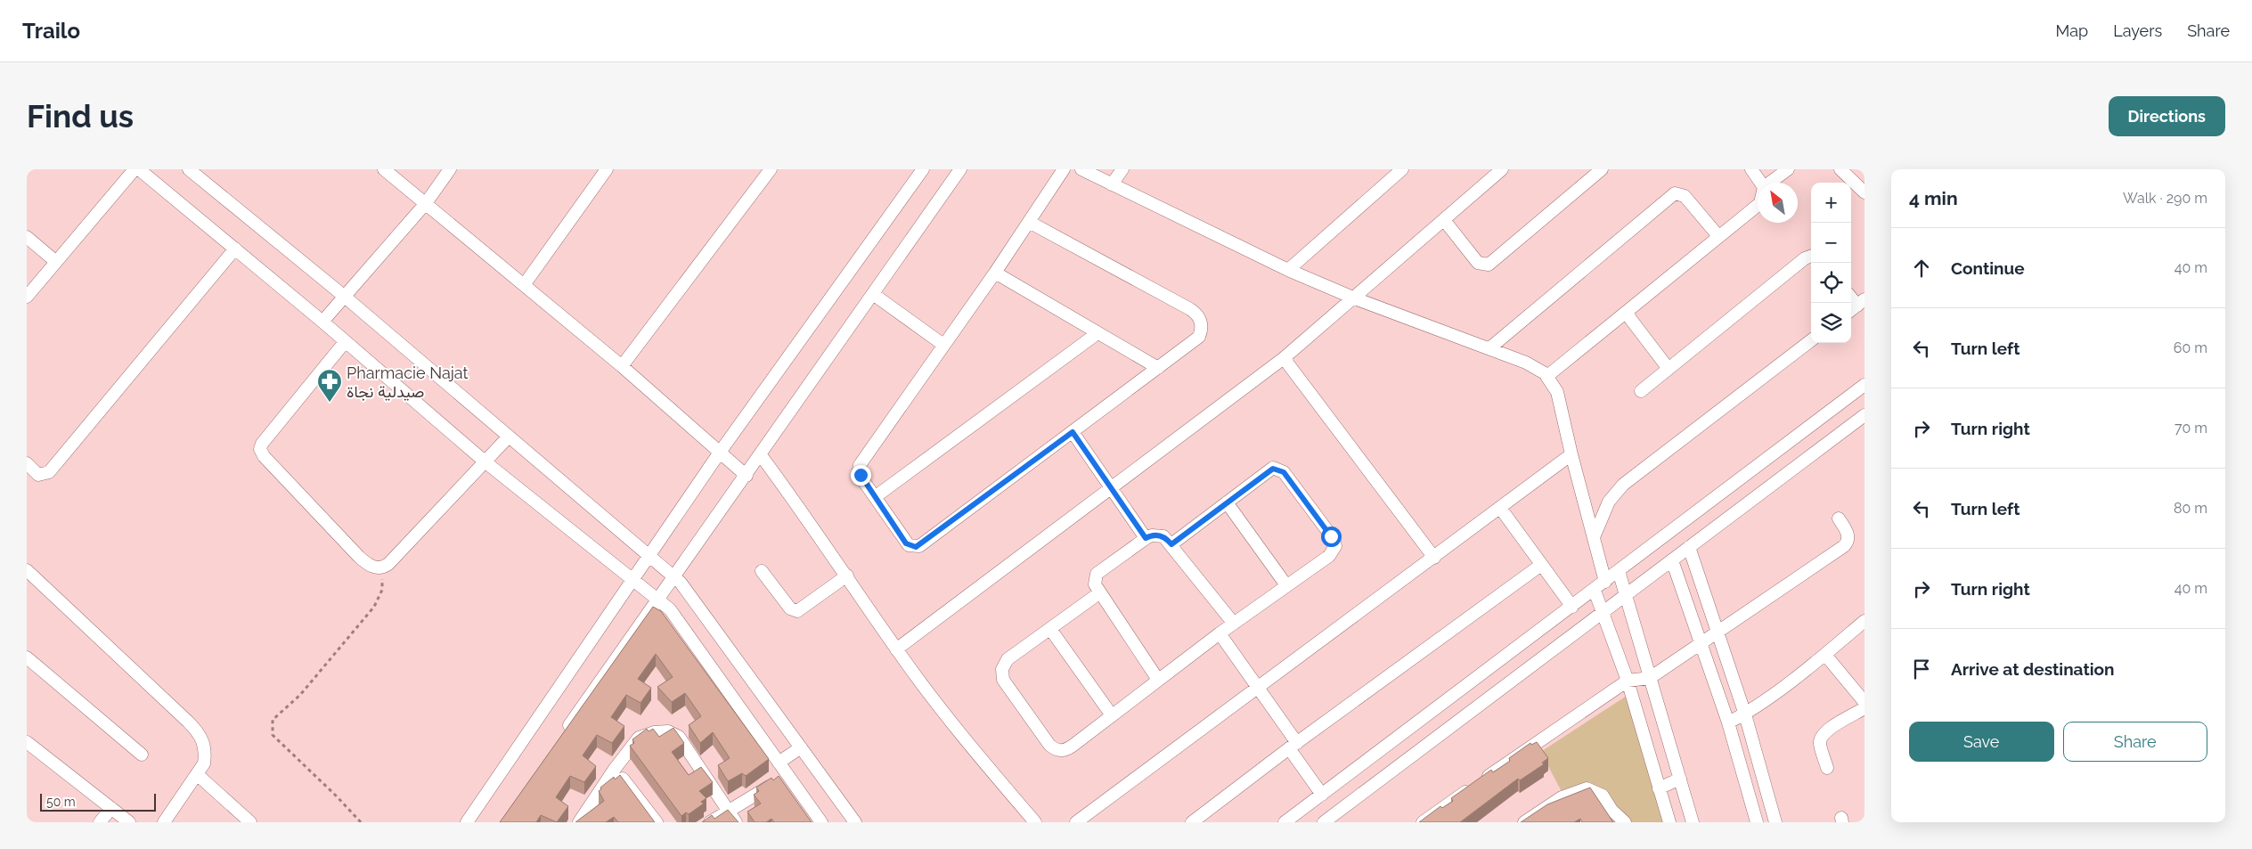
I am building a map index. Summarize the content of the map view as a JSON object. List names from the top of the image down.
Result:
{
  "places": {
    "pharmacy": ["Pharmacie Najat صيدلية نجاة"]
  },
  "scale_bar": "50 m",
  "north": "top left",
  "page": {
    "header": "Trailo",
    "nav": ["Map", "Layers", "Share"],
    "buttons": [
      "Directions",
      ["Save", "Share"]
    ],
    "title": "Find us",
    "heading": ["4 min", "Walk · 290 m"],
    "map_buttons": ["+", "−"],
    "list": [
      ["Continue", "40 m"],
      ["Turn left", "60 m"],
      ["Turn right", "70 m"],
      ["Turn left", "80 m"],
      ["Turn right", "40 m"],
      "Arrive at destination"
    ],
    "scale": "50 m"
  }
}
